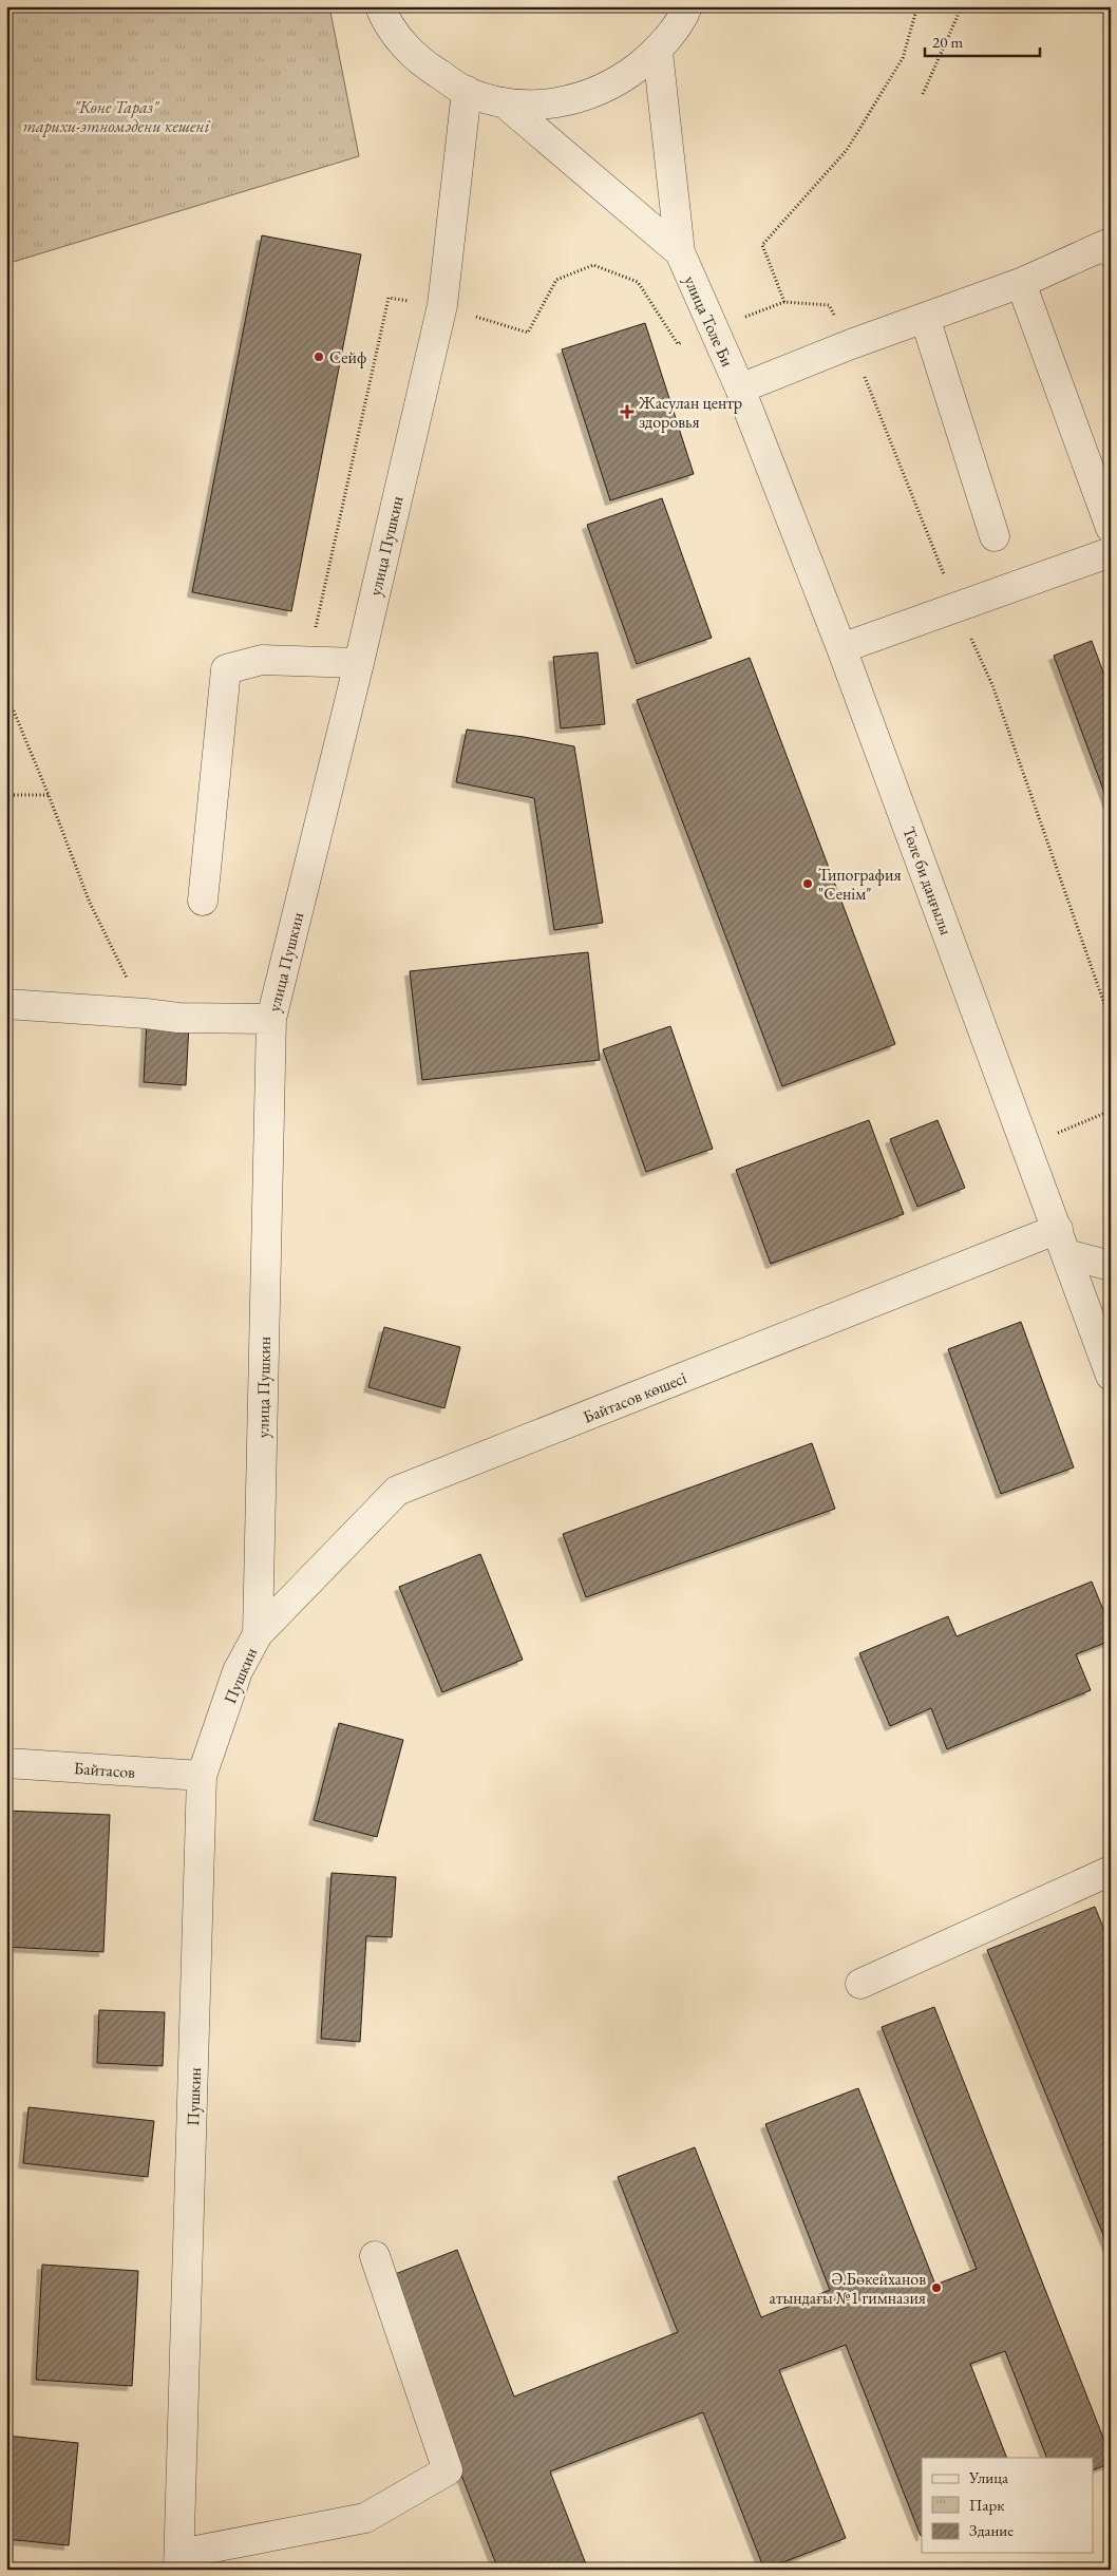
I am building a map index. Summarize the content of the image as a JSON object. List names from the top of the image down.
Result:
{
  "streets": {
    "street": [
      "улица Толе Би",
      "улица Пушкин",
      "Төле би даңғылы",
      "Байтасов көшесі",
      "Пушкин",
      "Байтасов"
    ]
  },
  "crossings": [
    ["улица Толе Би", "Төле би даңғылы"],
    ["улица Пушкин", "Байтасов көшесі"],
    ["улица Пушкин", "Пушкин"],
    ["Төле би даңғылы", "Байтасов көшесі"],
    ["Байтасов көшесі", "Пушкин"],
    ["Пушкин", "Байтасов"]
  ],
  "parks": ["\"Көне Тараз\" тарихи-этномәдени кешені"],
  "places": {
    "other": ["Сейф", "Типография \"Сенім\"", "Ә.Бөкейханов атындағы №1 гимназия"],
    "health": ["Жасулан центр здоровья"]
  },
  "legend": ["Улица", "Парк", "Здание"],
  "scale_bar": "20 m"
}
